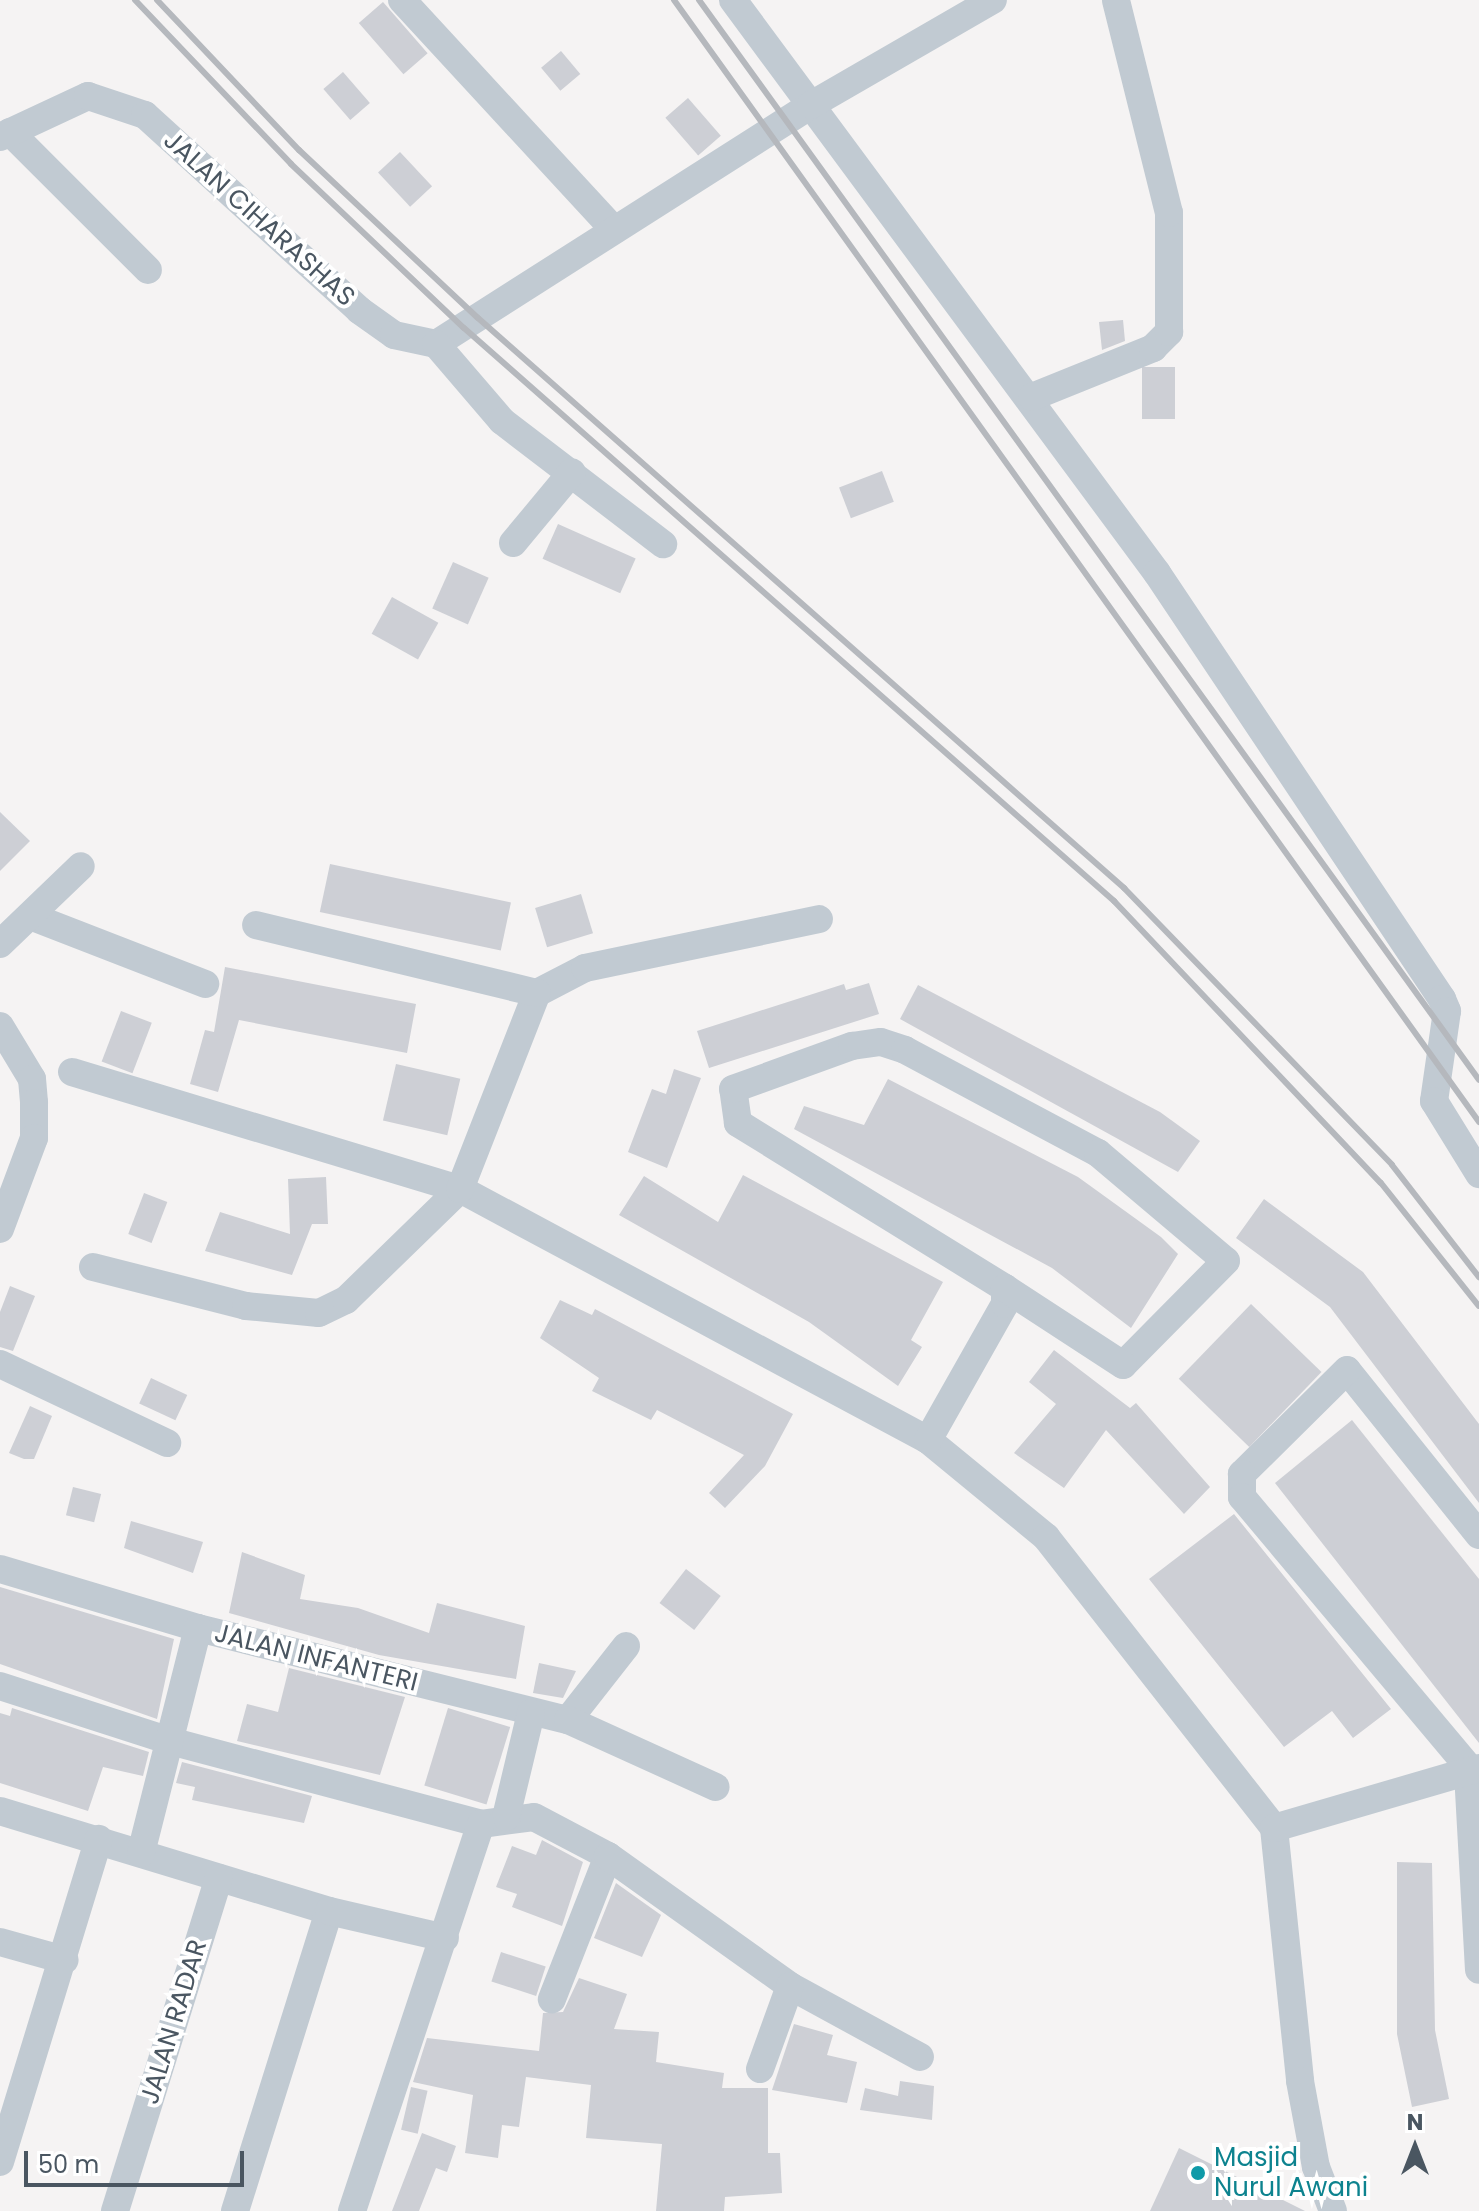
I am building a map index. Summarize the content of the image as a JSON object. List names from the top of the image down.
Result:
{
  "streets": {
    "street": ["JALAN CIHARASHAS", "JALAN INFANTERI", "JALAN RADAR"]
  },
  "places": ["Masjid Nurul Awani"],
  "scale_bar": "50 m",
  "north": "top"
}
